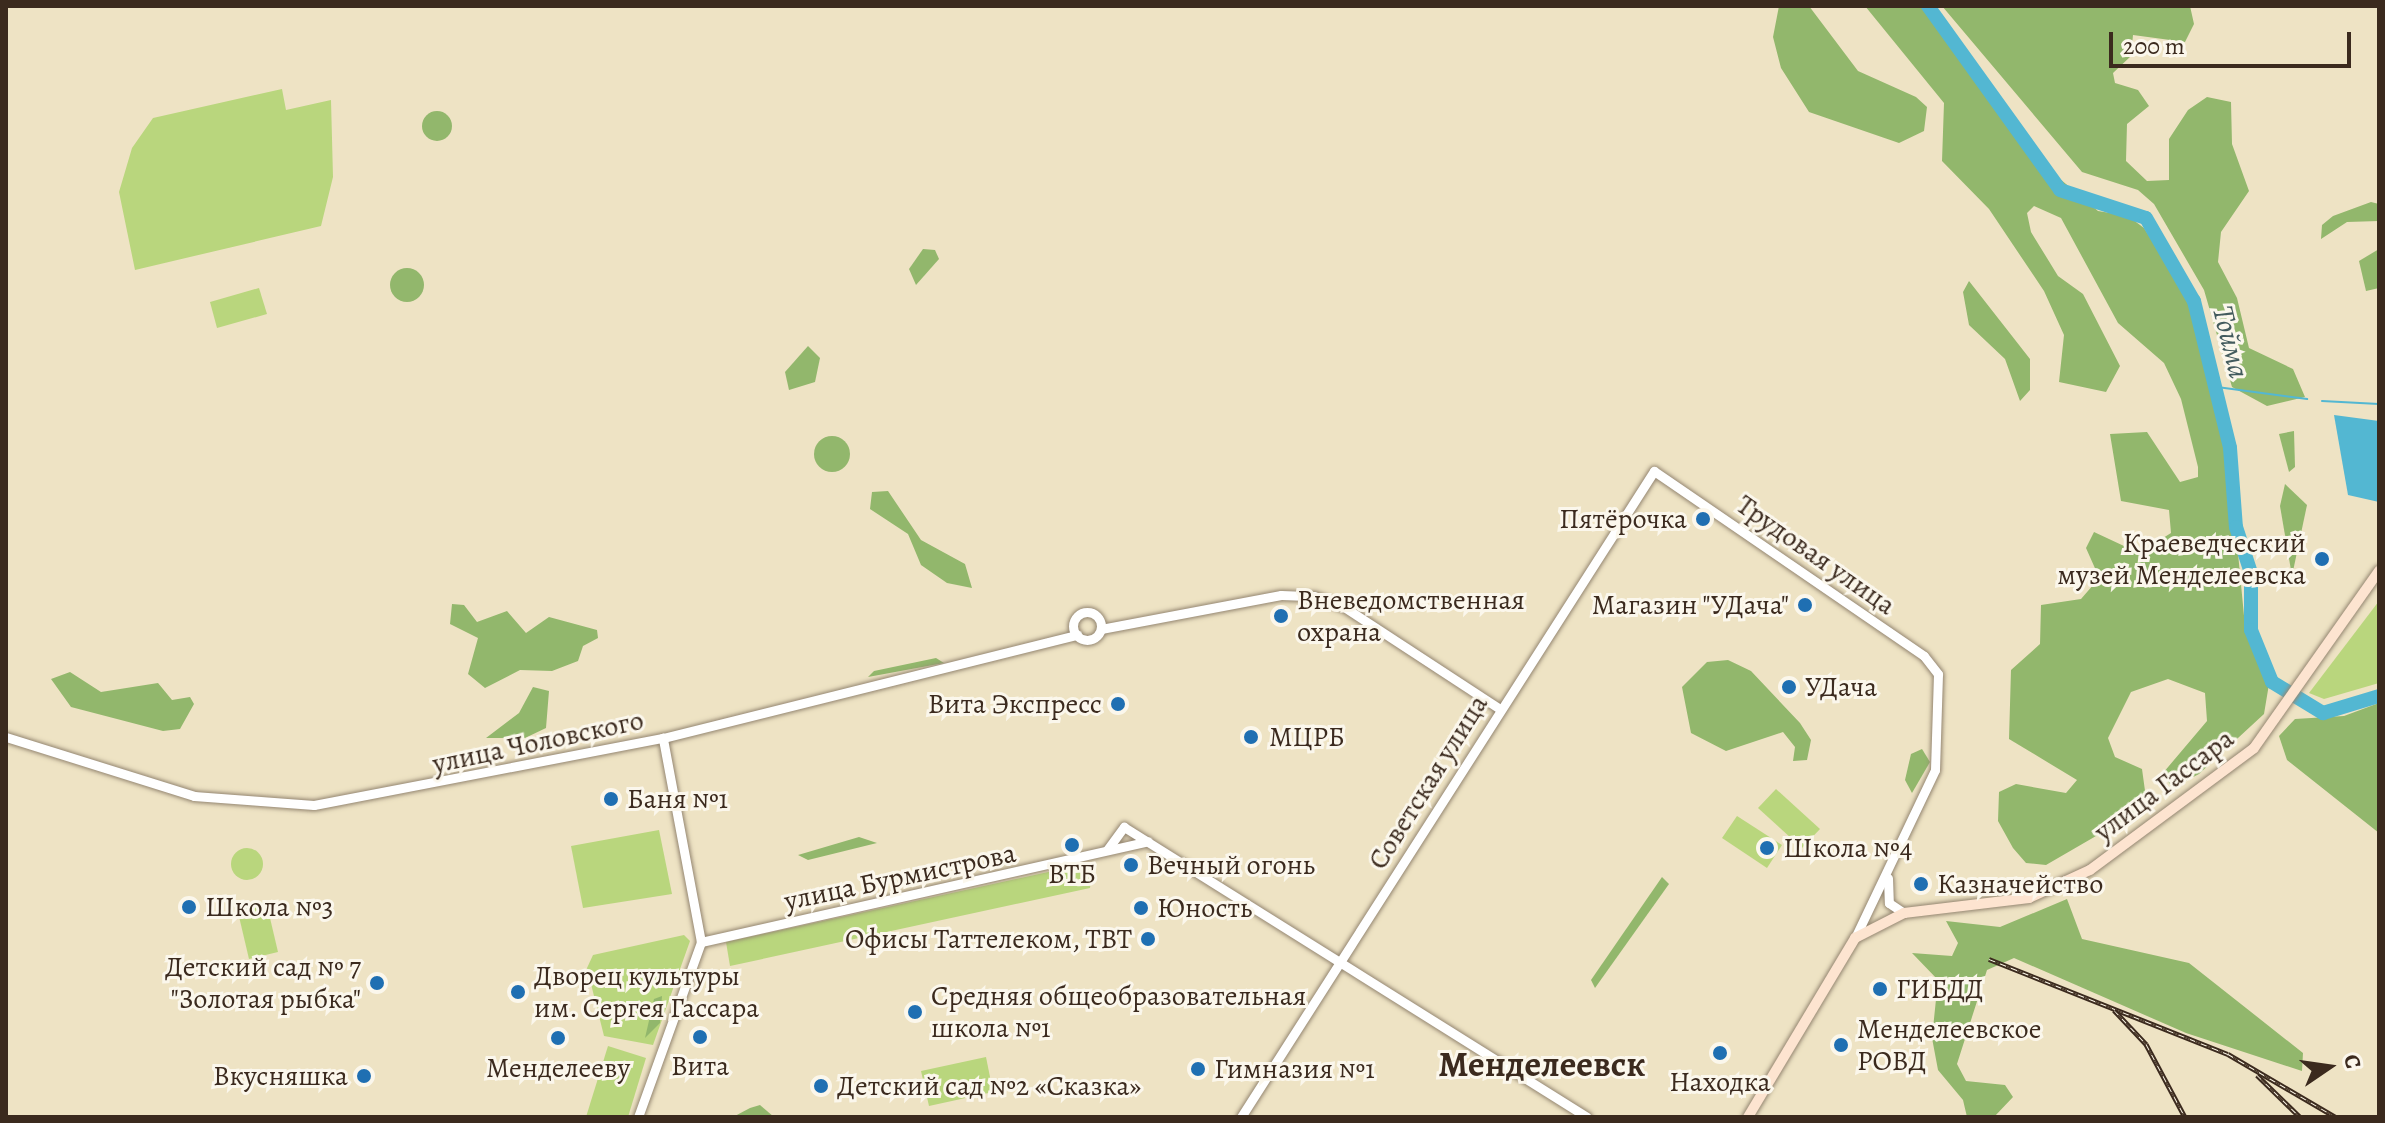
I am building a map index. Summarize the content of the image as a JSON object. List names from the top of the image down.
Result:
{
  "streets": {
    "main road": ["улица Гассара"],
    "street": [
      "Трудовая улица",
      "улица Чоловского",
      "Советская улица",
      "улица Бурмистрова"
    ]
  },
  "crossings": [
    ["Трудовая улица", "Советская улица"]
  ],
  "districts": ["Менделеевск"],
  "water": ["Тойма"],
  "places": [
    "Пятёрочка",
    "Краеведческий музей Менделеевска",
    "Магазин \"УДача\"",
    "Вневедомственная охрана",
    "УДача",
    "Вита Экспресс",
    "МЦРБ",
    "Баня №1",
    "ВТБ",
    "Школа №4",
    "Вечный огонь",
    "Казначейство",
    "Школа №3",
    "Юность",
    "Офисы Таттелеком, ТВТ",
    "Детский сад № 7 \"Золотая рыбка\"",
    "ГИБДД",
    "Дворец культуры им. Сергея Гассара",
    "Средняя общеобразовательная школа №1",
    "Вита",
    "Менделееву",
    "Менделеевское РОВД",
    "Находка",
    "Гимназия №1",
    "Вкусняшка",
    "Детский сад №2 «Сказка»"
  ],
  "scale_bar": "200 m",
  "north": "right"
}
